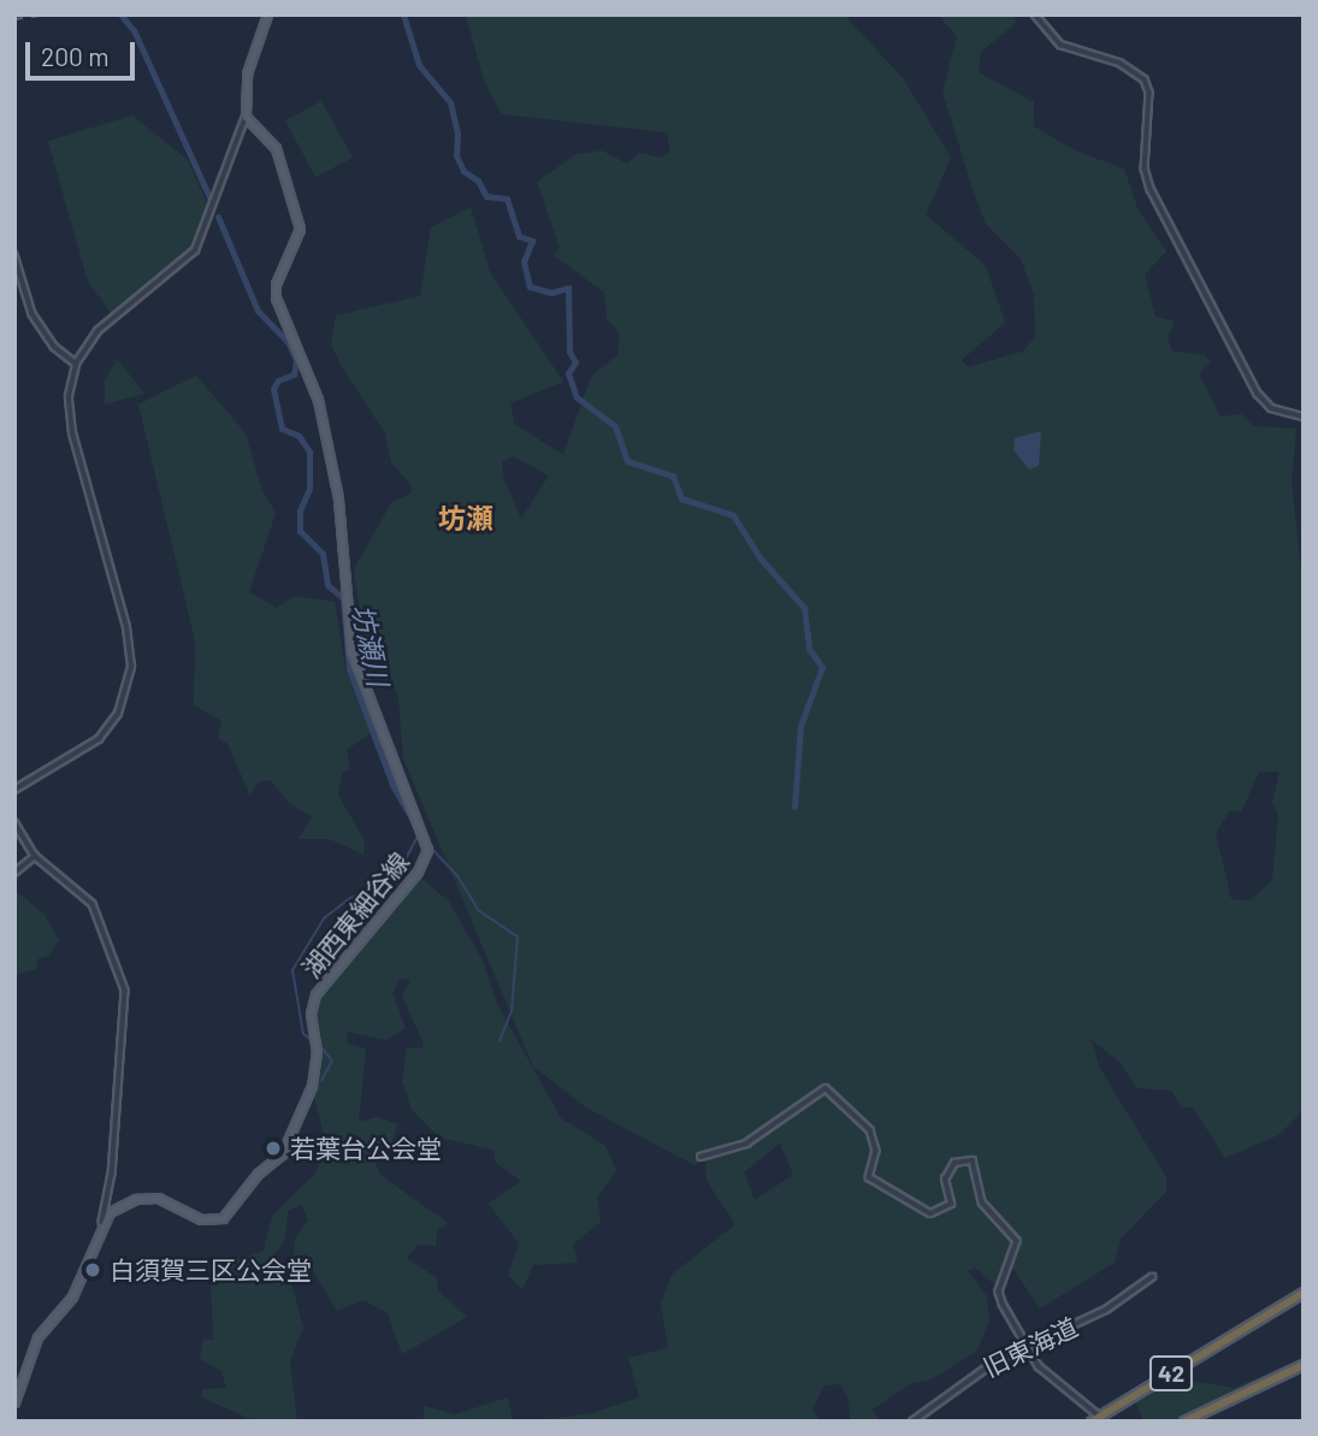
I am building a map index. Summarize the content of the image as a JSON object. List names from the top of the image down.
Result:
{
  "streets": {
    "highway": ["42"],
    "main road": ["湖西東細谷線"],
    "street": ["旧東海道"]
  },
  "districts": ["坊瀬"],
  "water": ["坊瀬川"],
  "places": ["若葉台公会堂", "白須賀三区公会堂"],
  "scale_bar": "200 m"
}
